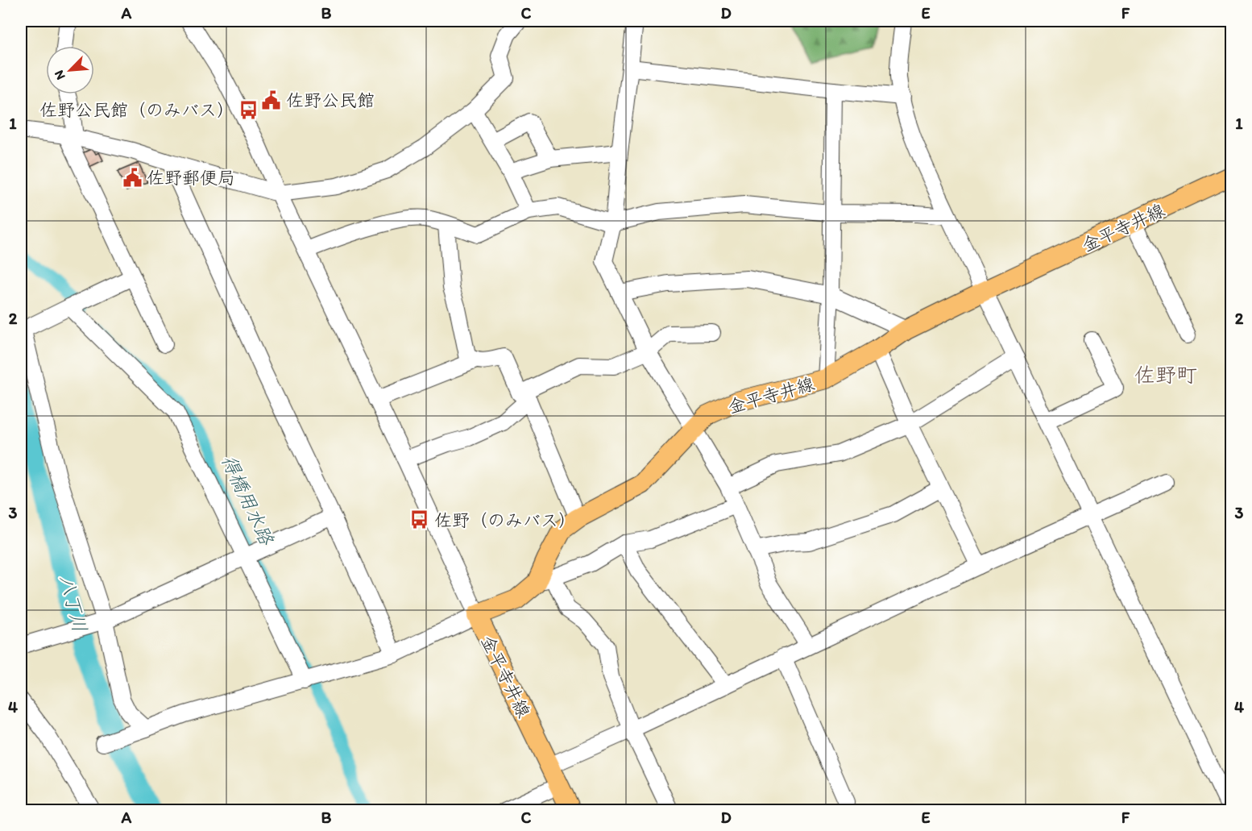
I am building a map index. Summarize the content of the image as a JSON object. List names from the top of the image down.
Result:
{
  "streets": {
    "main road": ["金平寺井線"]
  },
  "districts": ["佐野町"],
  "water": ["得橋用水路", "八丁川"],
  "places": {
    "public building": ["佐野公民館", "佐野郵便局"],
    "bus stop": ["佐野公民館（のみバス）", "佐野（のみバス）"]
  },
  "north": "bottom left",
  "grid": {
    "columns": [
      "A",
      "B",
      "C",
      "D",
      "E",
      "F"
    ],
    "rows": [
      "1",
      "2",
      "3",
      "4"
    ]
  }
}
